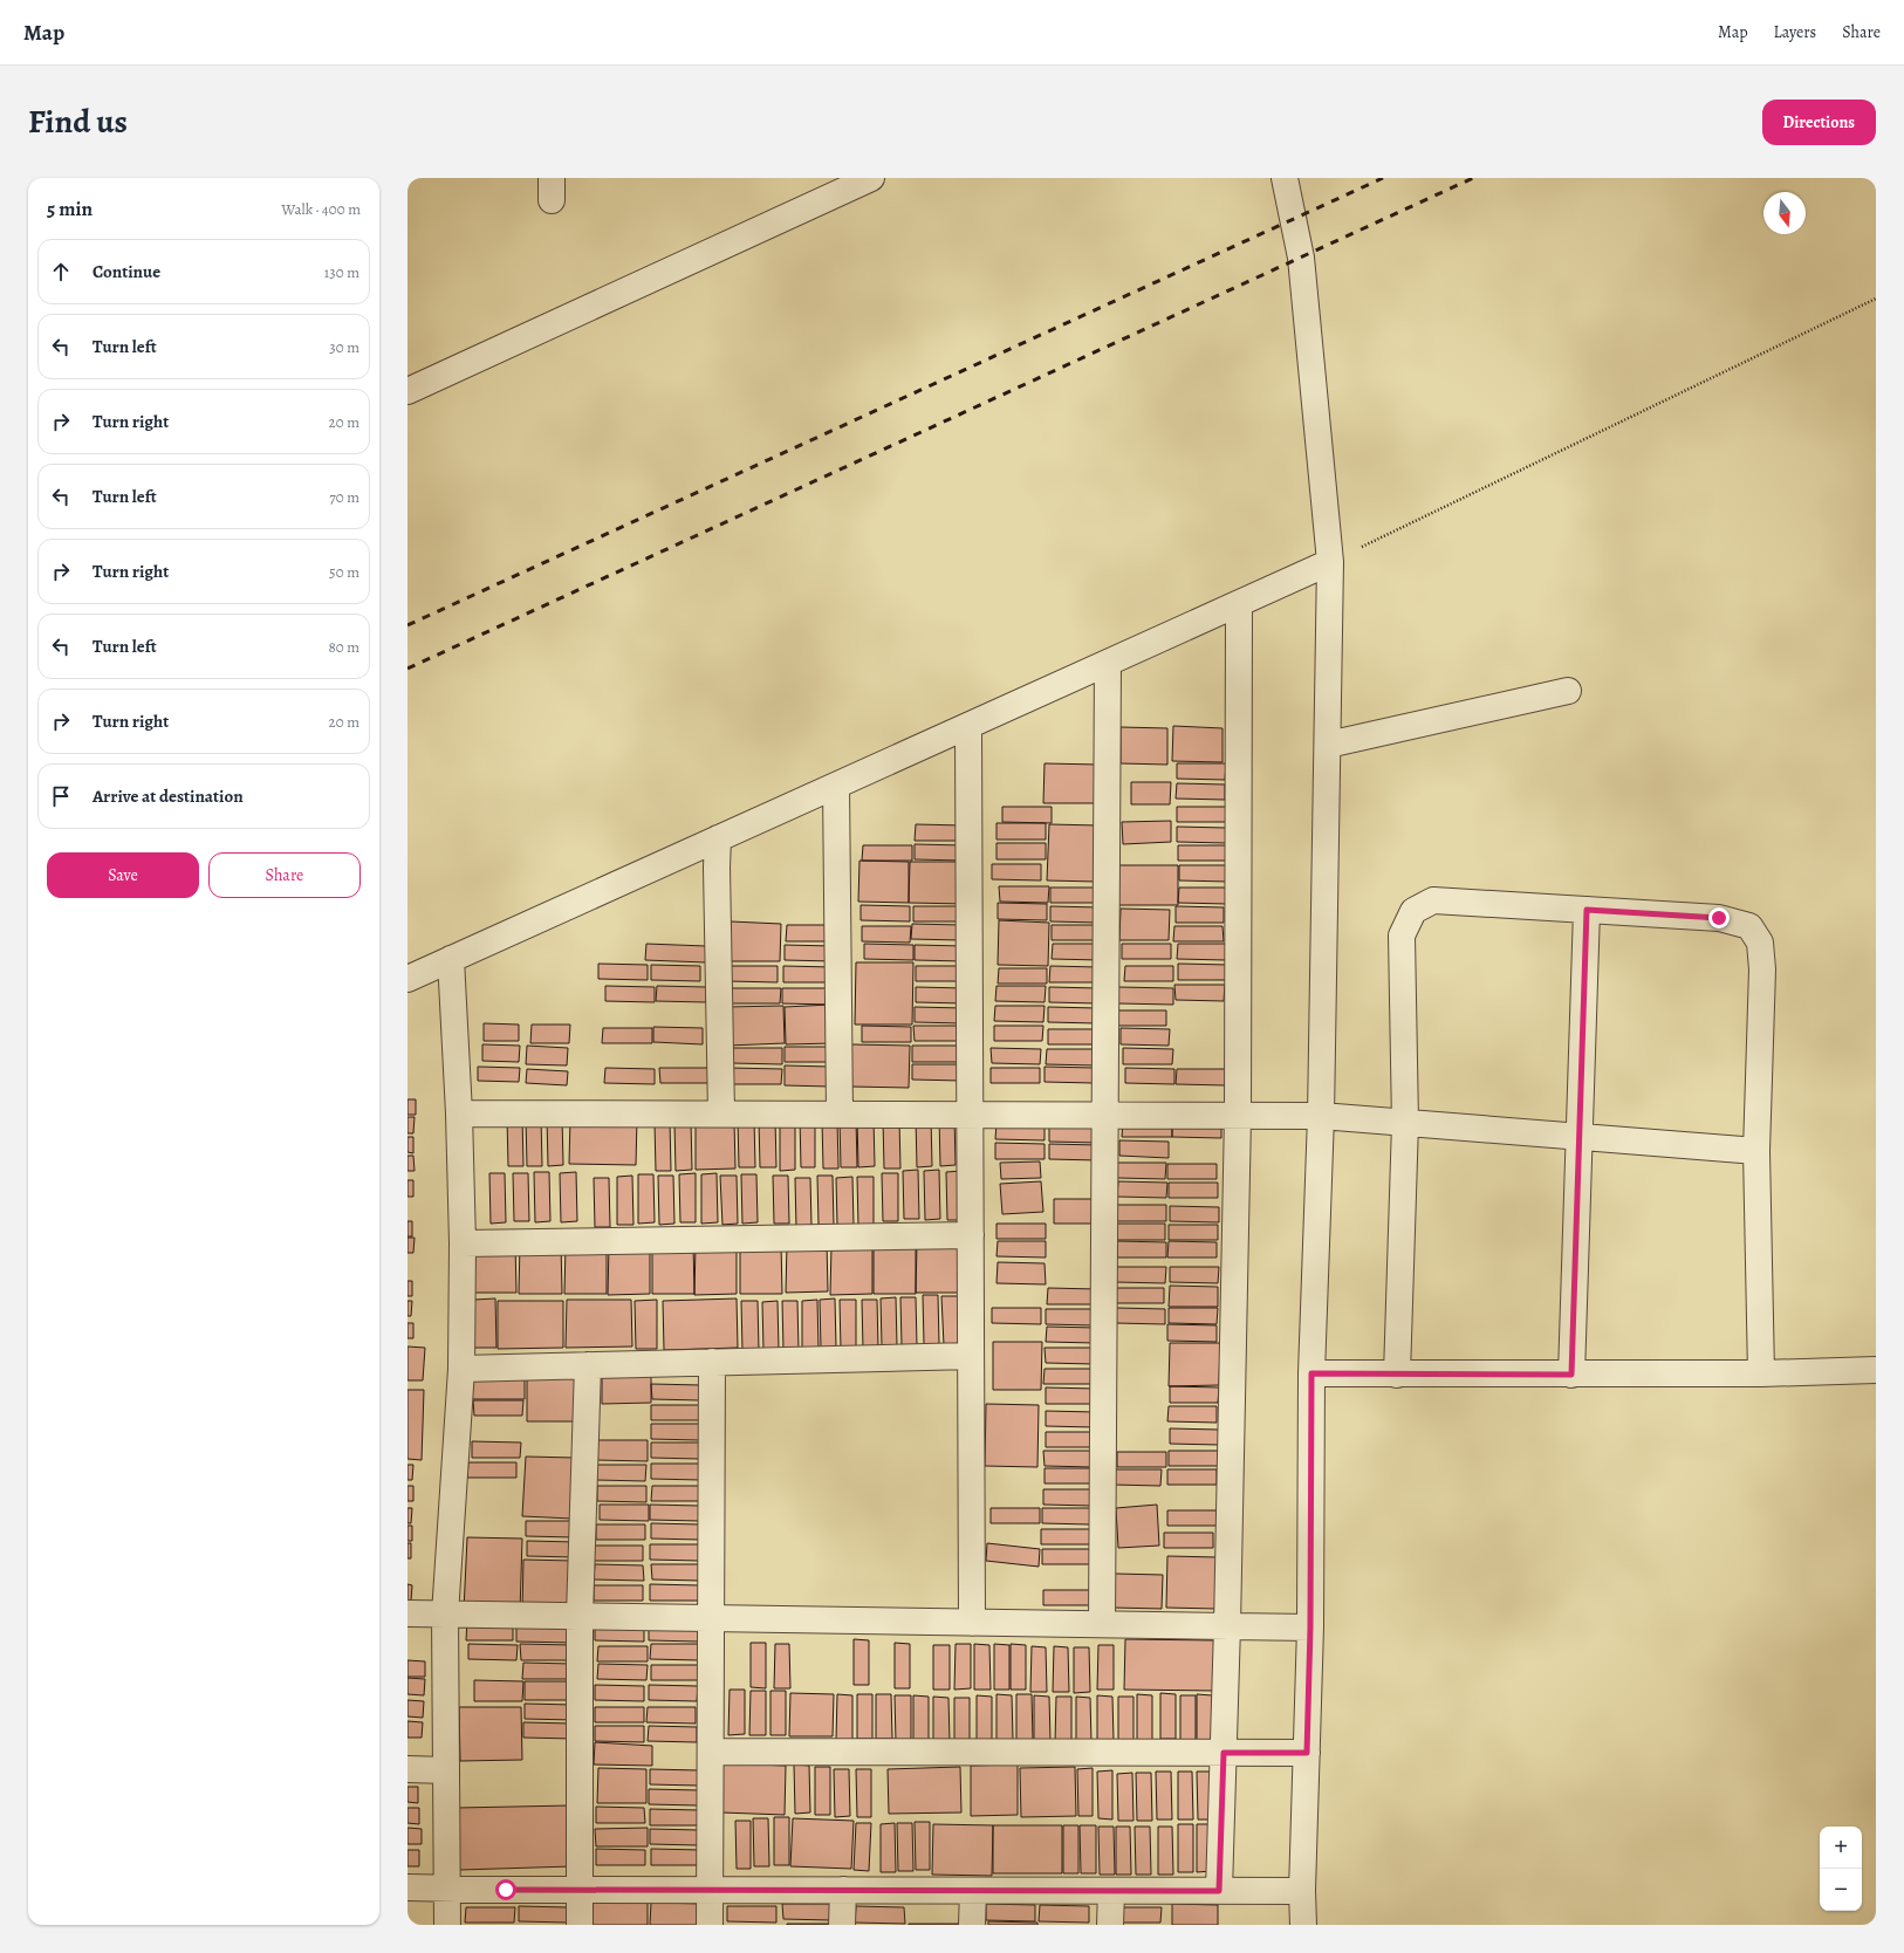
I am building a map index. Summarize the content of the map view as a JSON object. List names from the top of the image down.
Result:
{
  "north": "bottom",
  "page": {
    "header": "Map",
    "nav": ["Map", "Layers", "Share"],
    "title": "Find us",
    "buttons": [
      "Directions",
      ["Save", "Share"]
    ],
    "heading": ["5 min", "Walk · 400 m"],
    "list": [
      ["Continue", "130 m"],
      ["Turn left", "30 m"],
      ["Turn right", "20 m"],
      ["Turn left", "70 m"],
      ["Turn right", "50 m"],
      ["Turn left", "80 m"],
      ["Turn right", "20 m"],
      "Arrive at destination"
    ],
    "map_buttons": ["+", "−"]
  }
}
